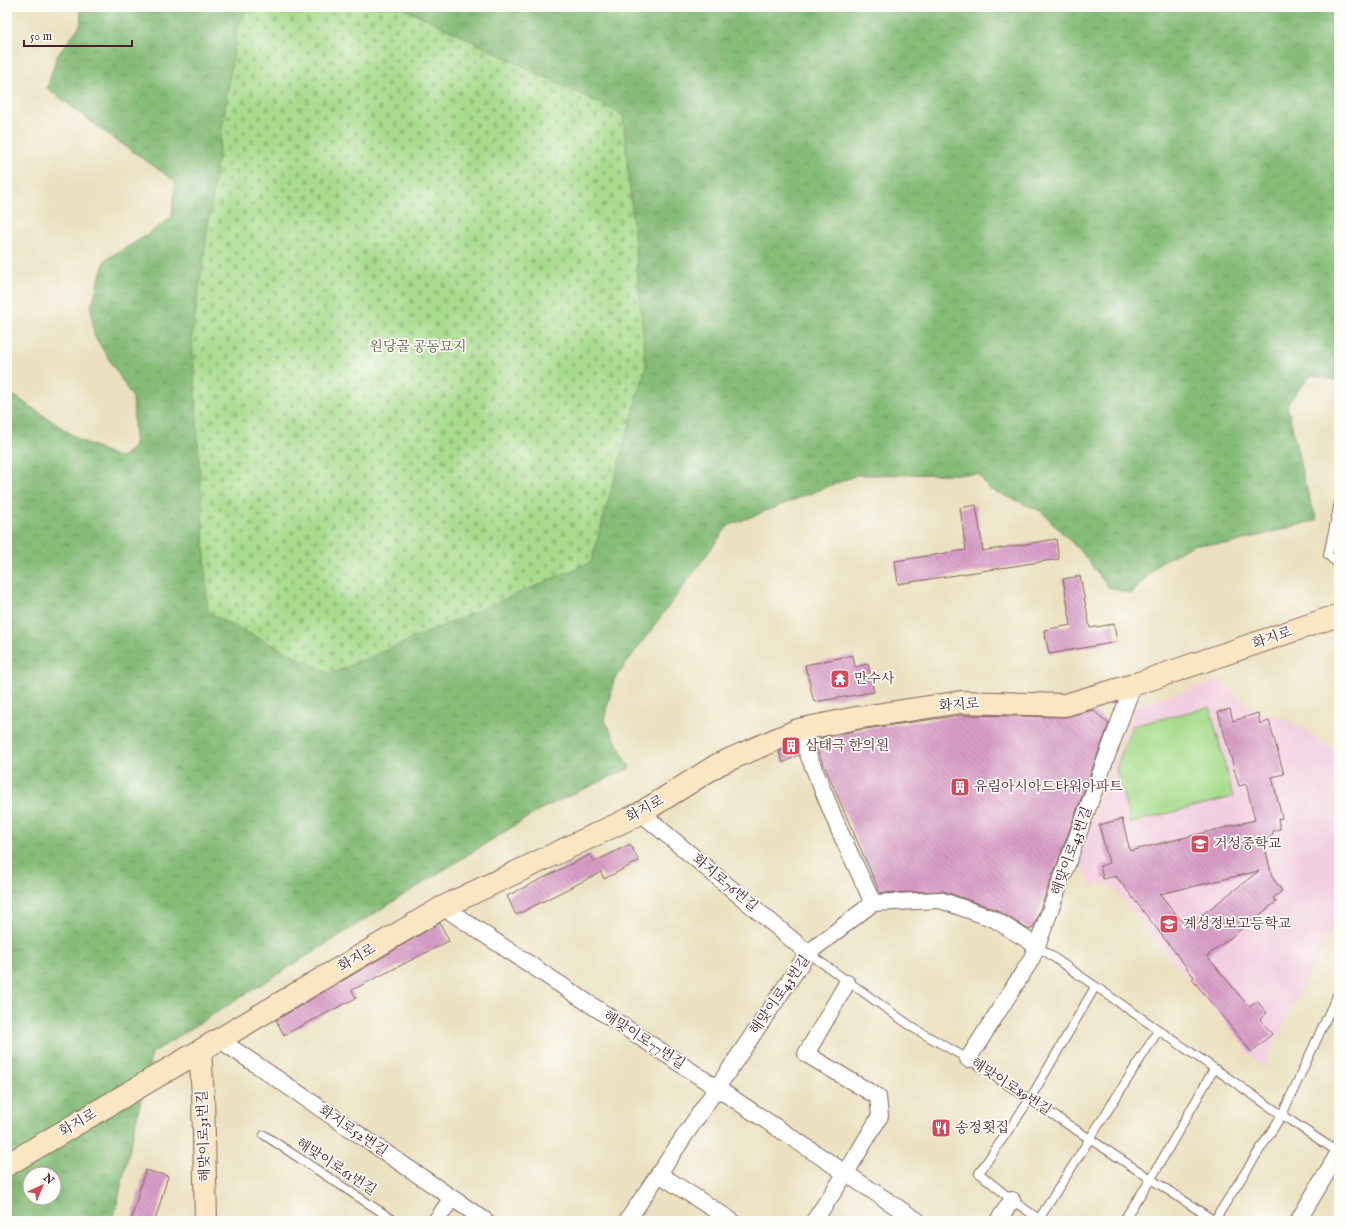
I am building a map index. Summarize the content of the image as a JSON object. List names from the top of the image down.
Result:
{
  "streets": {
    "street": [
      "화지로",
      "해맞이로43번길",
      "화지로76번길",
      "해맞이로77번길",
      "화지로52번길",
      "해맞이로31번길"
    ],
    "lane": ["해맞이로89번길", "해맞이로61번길"]
  },
  "crossings": [
    ["화지로", "해맞이로43번길"],
    ["화지로", "화지로76번길"],
    ["화지로", "해맞이로77번길"],
    ["화지로", "화지로52번길"],
    ["화지로", "해맞이로31번길"],
    ["해맞이로43번길", "화지로76번길"],
    ["해맞이로43번길", "해맞이로77번길"],
    ["해맞이로43번길", "해맞이로89번길"],
    ["화지로76번길", "해맞이로89번길"]
  ],
  "parks": ["원당골 공동묘지"],
  "places": {
    "temple": ["만수사"],
    "building": ["삼태극 한의원", "유림아시아드타워아파트"],
    "school or university": ["거성중학교", "계성정보고등학교"],
    "restaurant": ["송정횟집"]
  },
  "scale_bar": "50 m",
  "north": "top right"
}
